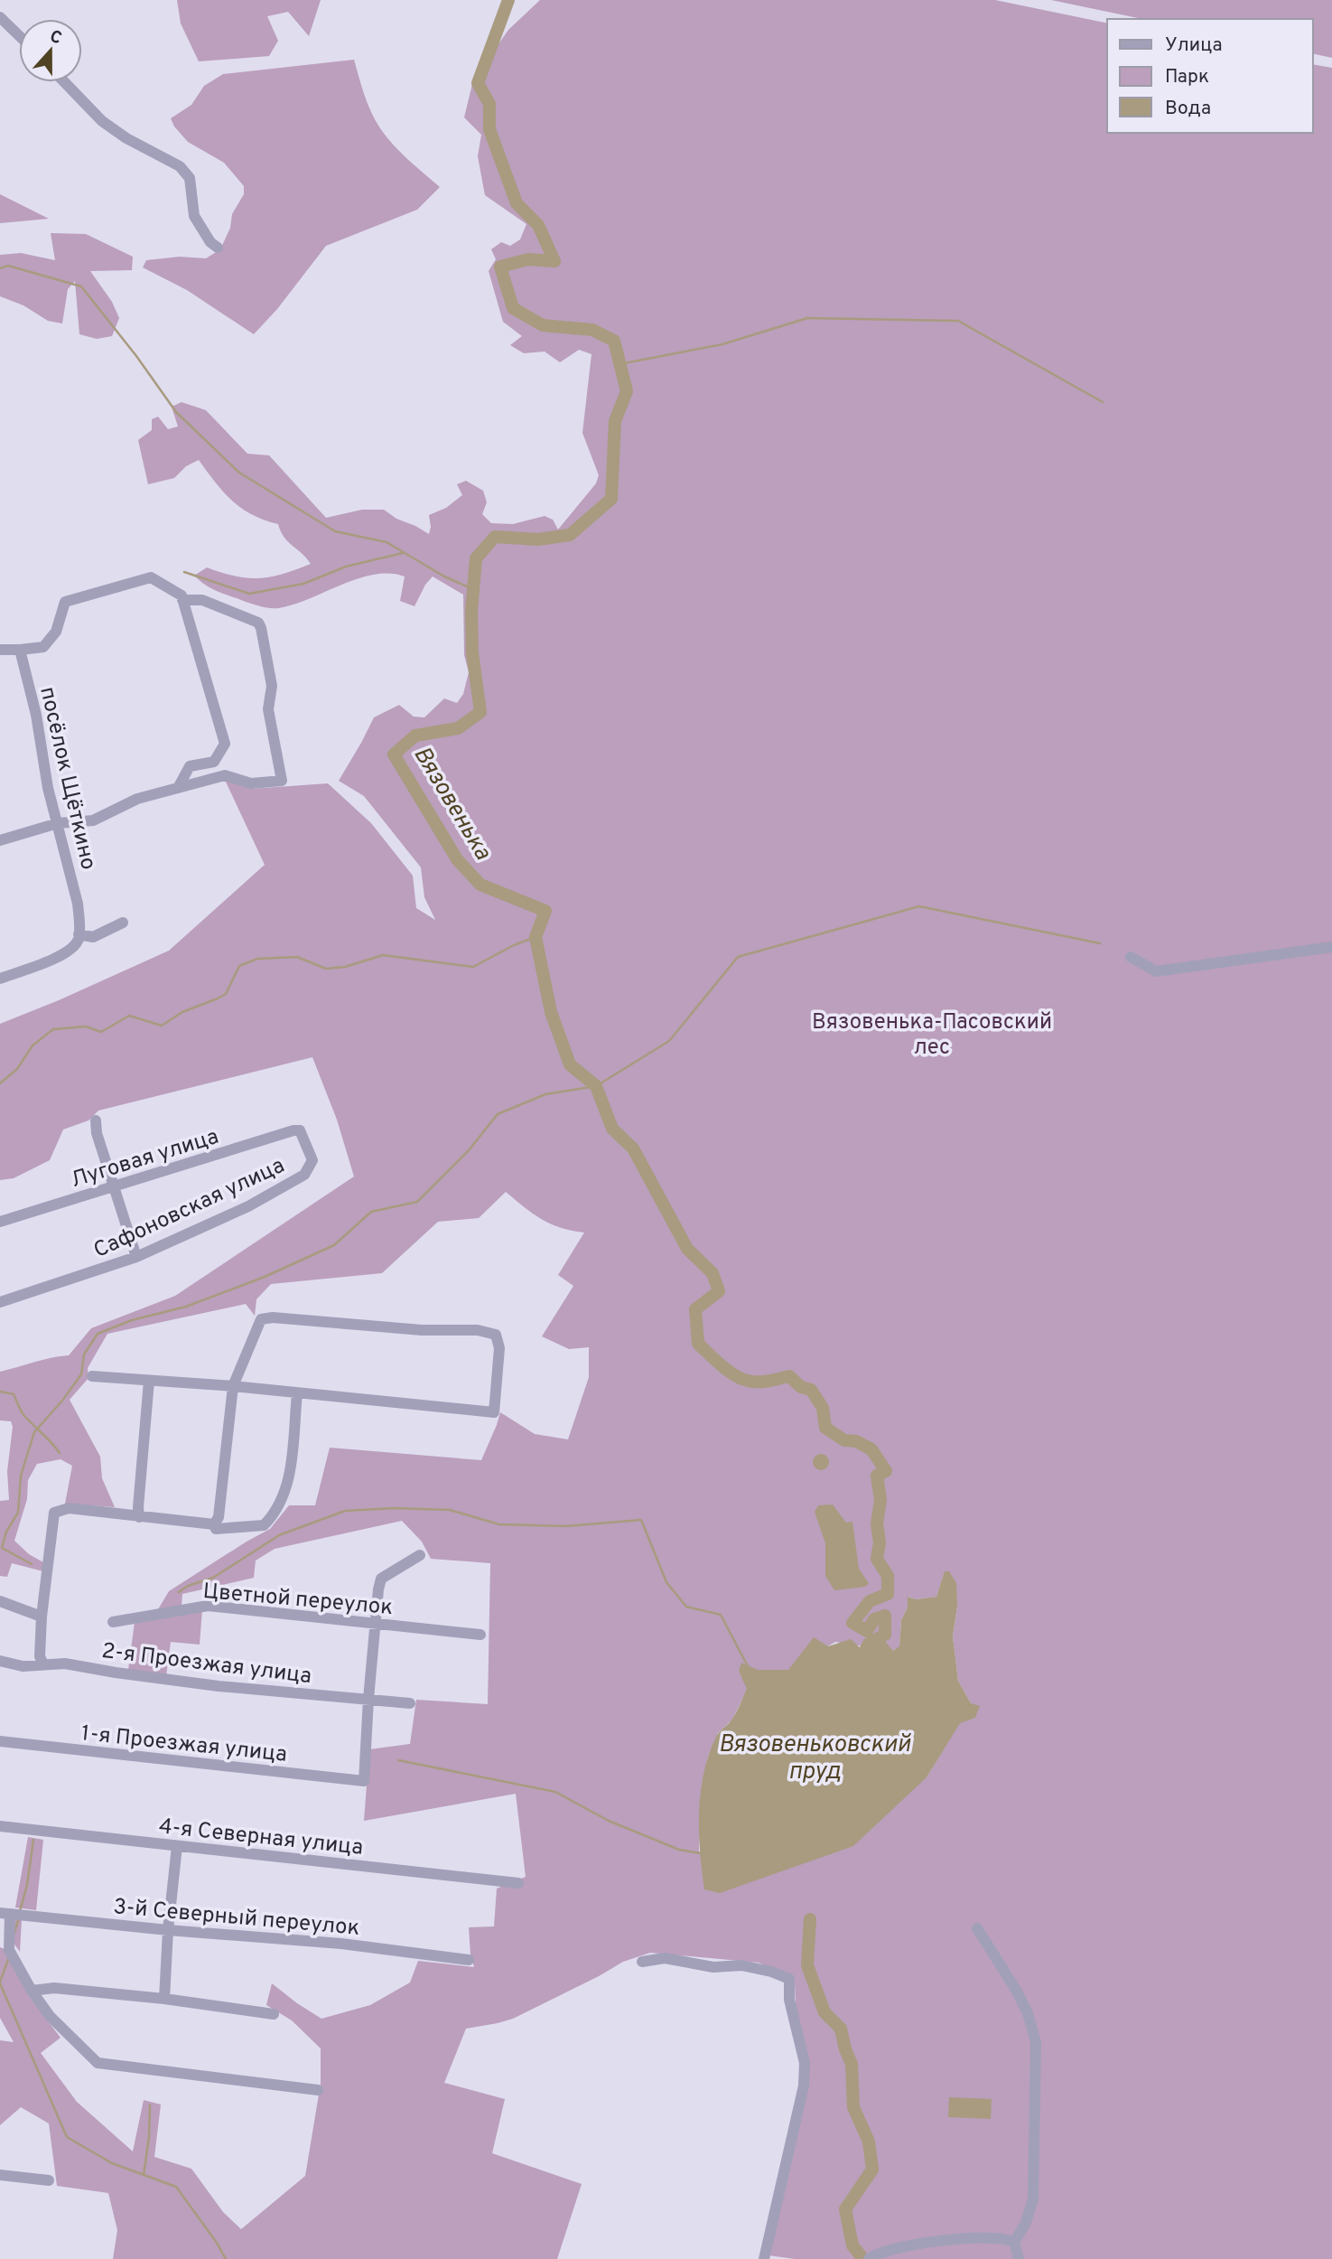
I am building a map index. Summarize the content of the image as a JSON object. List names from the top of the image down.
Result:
{
  "streets": {
    "street": [
      "посёлок Щёткино",
      "Луговая улица",
      "Сафоновская улица",
      "Цветной переулок",
      "2-я Проезжая улица",
      "1-я Проезжая улица",
      "4-я Северная улица",
      "3-й Северный переулок"
    ]
  },
  "crossings": [
    ["Луговая улица", "Сафоновская улица"],
    ["2-я Проезжая улица", "1-я Проезжая улица"]
  ],
  "water": ["Вязовенька", "Вязовеньковский пруд"],
  "parks": ["Вязовенька-Пасовский лес"],
  "legend": ["Улица", "Парк", "Вода"],
  "north": "top"
}
